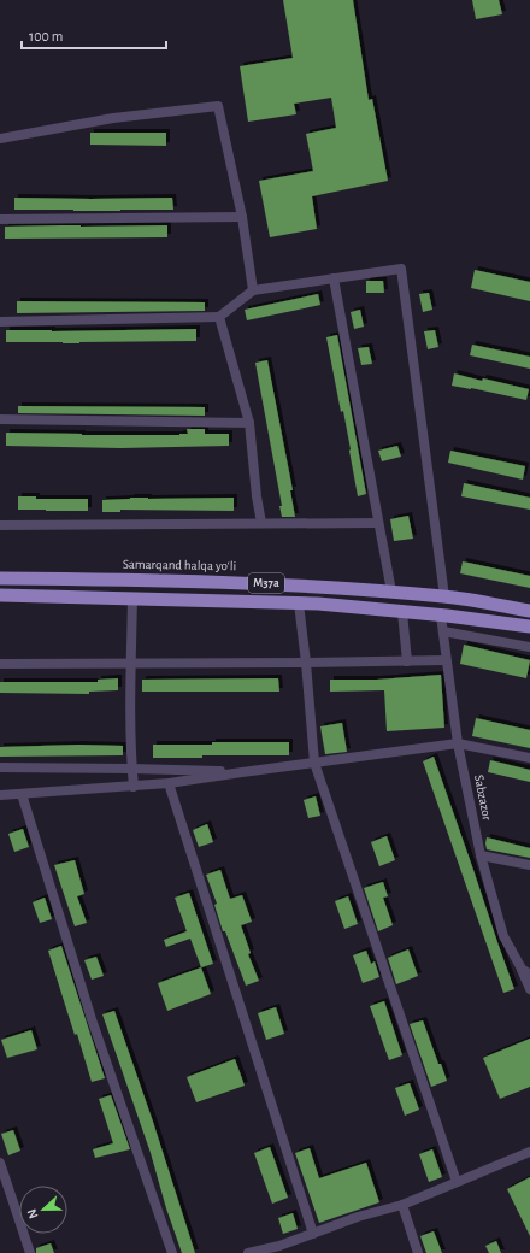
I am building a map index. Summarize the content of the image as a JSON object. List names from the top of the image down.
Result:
{
  "streets": {
    "highway": ["Samarqand halqa yoʻli", "M37a"],
    "street": ["Sabzazor"]
  },
  "crossings": [
    ["M37a", "Sabzazor"]
  ],
  "scale_bar": "100 m",
  "north": "left"
}
